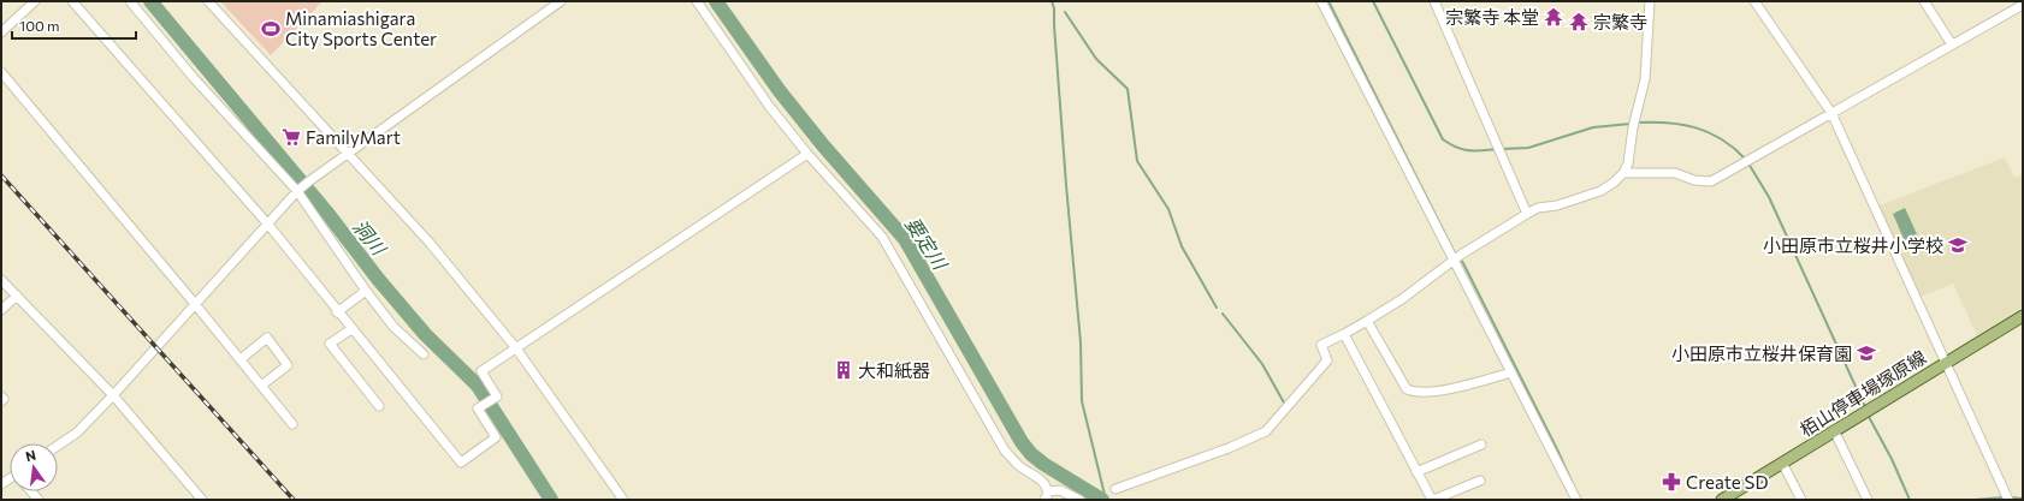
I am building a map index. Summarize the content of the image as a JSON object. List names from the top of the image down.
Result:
{
  "streets": {
    "main road": ["栢山停車場塚原線"]
  },
  "water": ["洞川", "要定川"],
  "places": {
    "temple": ["宗繁寺 本堂", "宗繁寺"],
    "sports": ["Minamiashigara City Sports Center"],
    "supermarket": ["FamilyMart"],
    "school or university": ["小田原市立桜井小学校", "小田原市立桜井保育園"],
    "building": ["大和紙器"],
    "pharmacy": ["Create SD"]
  },
  "scale_bar": "100 m",
  "north": "top"
}
